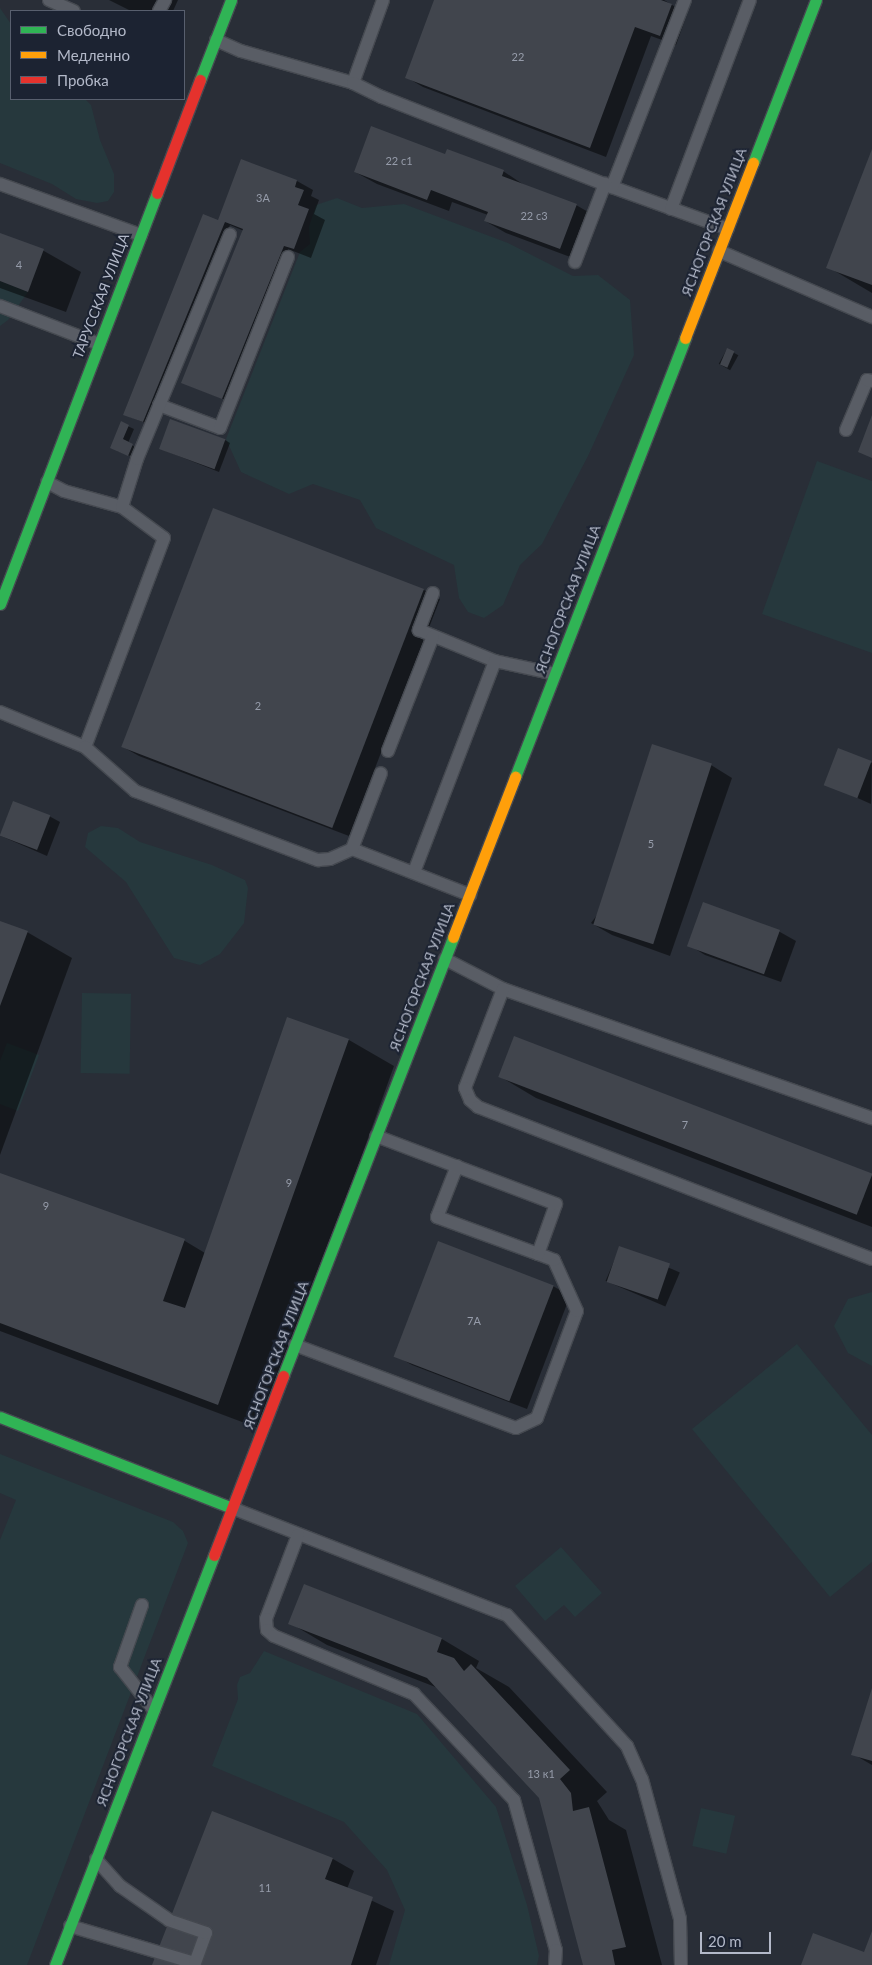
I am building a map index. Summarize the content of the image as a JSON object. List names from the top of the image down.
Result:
{
  "streets": {
    "main road": ["ЯСНОГОРСКАЯ УЛИЦА", "ТАРУССКАЯ УЛИЦА"]
  },
  "house_numbers": [
    "22",
    "22 с1",
    "3А",
    "22 с3",
    "4",
    "2",
    "5",
    "7",
    "9",
    "9",
    "7А",
    "13 к1",
    "11"
  ],
  "legend": ["Свободно", "Медленно", "Пробка"],
  "scale_bar": "20 m"
}
